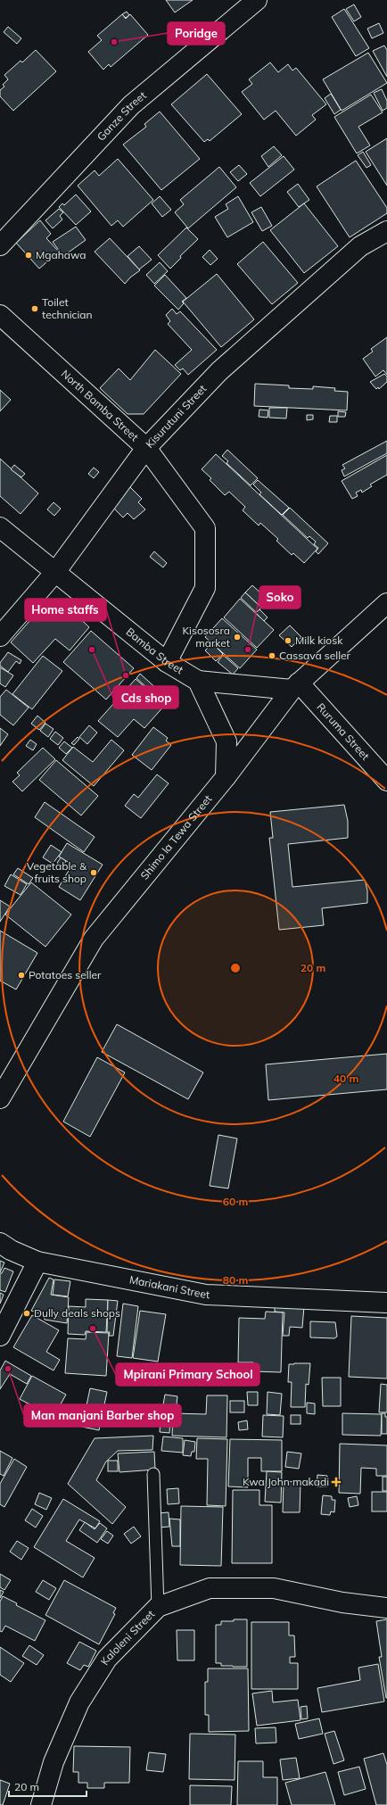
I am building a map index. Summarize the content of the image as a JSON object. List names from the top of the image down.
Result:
{
  "streets": {
    "street": [
      "Ganze Street",
      "North Bamba Street",
      "Kisurutuni Street",
      "Bamba Street",
      "Ruruma Street",
      "Shimo la Tewa Street",
      "Mariakani Street",
      "Kaloleni Street"
    ]
  },
  "crossings": [
    ["North Bamba Street", "Kisurutuni Street"],
    ["North Bamba Street", "Bamba Street"],
    ["Kisurutuni Street", "Bamba Street"],
    ["Ruruma Street", "Shimo la Tewa Street"]
  ],
  "places": {
    "other": [
      "Poridge",
      "Mgahawa",
      "Toilet technician",
      "Kisososra market",
      "Milk kiosk",
      "Cds shop",
      "Soko",
      "Cassava seller",
      "Home staffs",
      "Vegetable & fruits shop",
      "Potatoes seller",
      "Dully deals shops",
      "Mpirani Primary School",
      "Man manjani Barber shop"
    ],
    "health": ["Kwa John makadi"]
  },
  "scale_bar": "20 m",
  "rings": [
    "20 m",
    "40 m",
    "60 m",
    "80 m"
  ]
}
